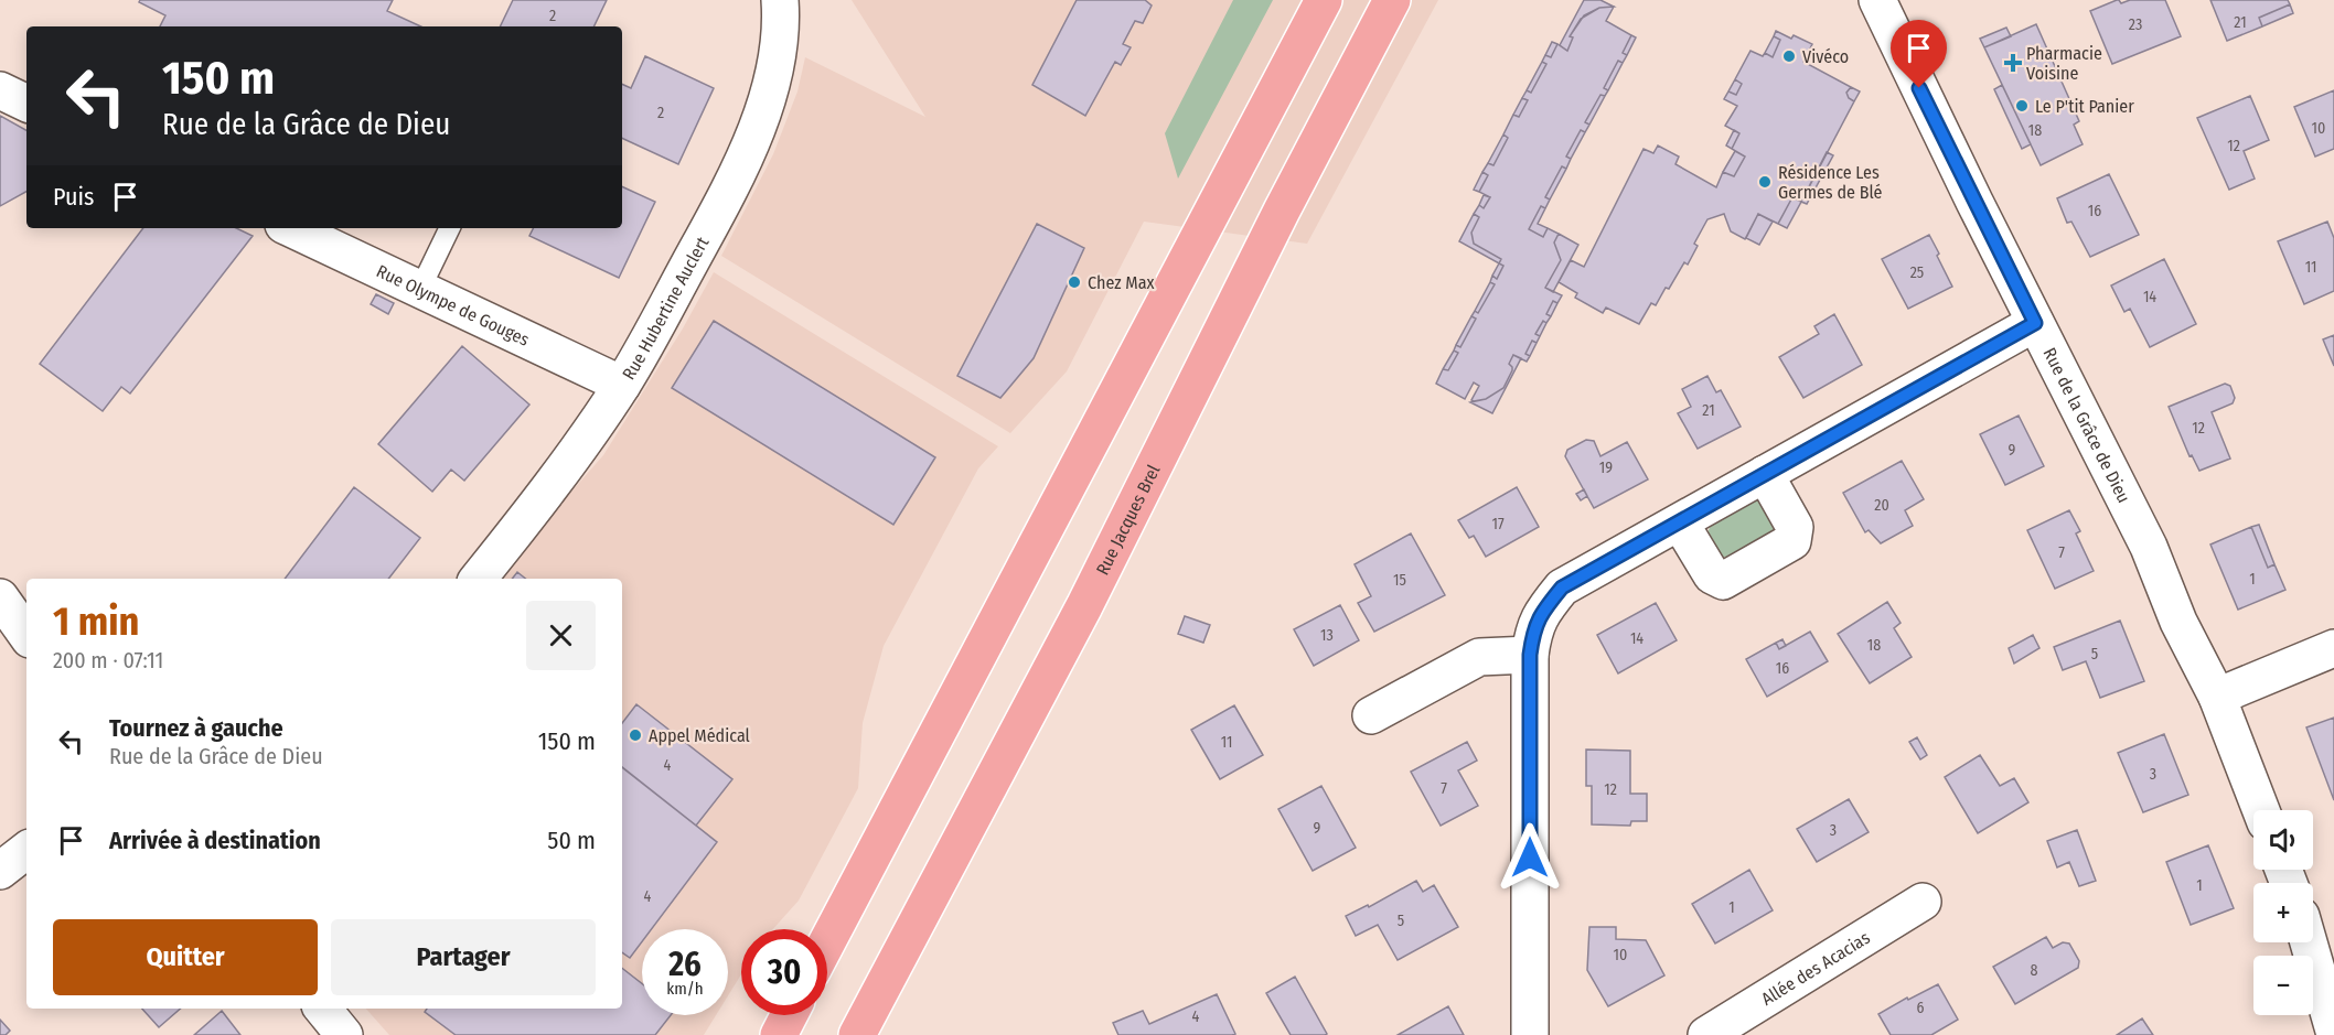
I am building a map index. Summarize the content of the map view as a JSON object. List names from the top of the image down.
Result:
{
  "streets": {
    "main road": ["Rue Jacques Brel"],
    "street": [
      "Rue Olympe de Gouges",
      "Rue Hubertine Auclert",
      "Rue de la Grâce de Dieu",
      "Allée des Acacias"
    ]
  },
  "crossings": [
    ["Rue Olympe de Gouges", "Rue Hubertine Auclert"]
  ],
  "places": {
    "other": [
      "Vivéco",
      "Le P'tit Panier",
      "Résidence Les Germes de Blé",
      "Chez Max",
      "Appel Médical"
    ],
    "health": ["Pharmacie Voisine"]
  },
  "house_numbers": [
    "2",
    "21",
    "23",
    "2",
    "10",
    "18",
    "12",
    "16",
    "11",
    "25",
    "14",
    "21",
    "12",
    "9",
    "19",
    "20",
    "17",
    "7",
    "1",
    "15",
    "13",
    "14",
    "18",
    "5",
    "16",
    "11",
    "4",
    "3",
    "7",
    "12",
    "9",
    "3",
    "1",
    "4",
    "1",
    "5",
    "10",
    "8",
    "6",
    "4"
  ],
  "page": {
    "turn": ["150 m", "Rue de la Grâce de Dieu"],
    "then": "Puis",
    "heading": ["1 min", "200 m · 07:11"],
    "list": [
      {
        "name": "Tournez à gauche",
        "note": "Rue de la Grâce de Dieu",
        "value": "150 m"
      },
      {
        "name": "Arrivée à destination",
        "value": "50 m"
      }
    ],
    "map_buttons": ["+", "−"],
    "buttons": ["Quitter", "Partager"],
    "speed": "26 km/h",
    "limit": "30"
  }
}
